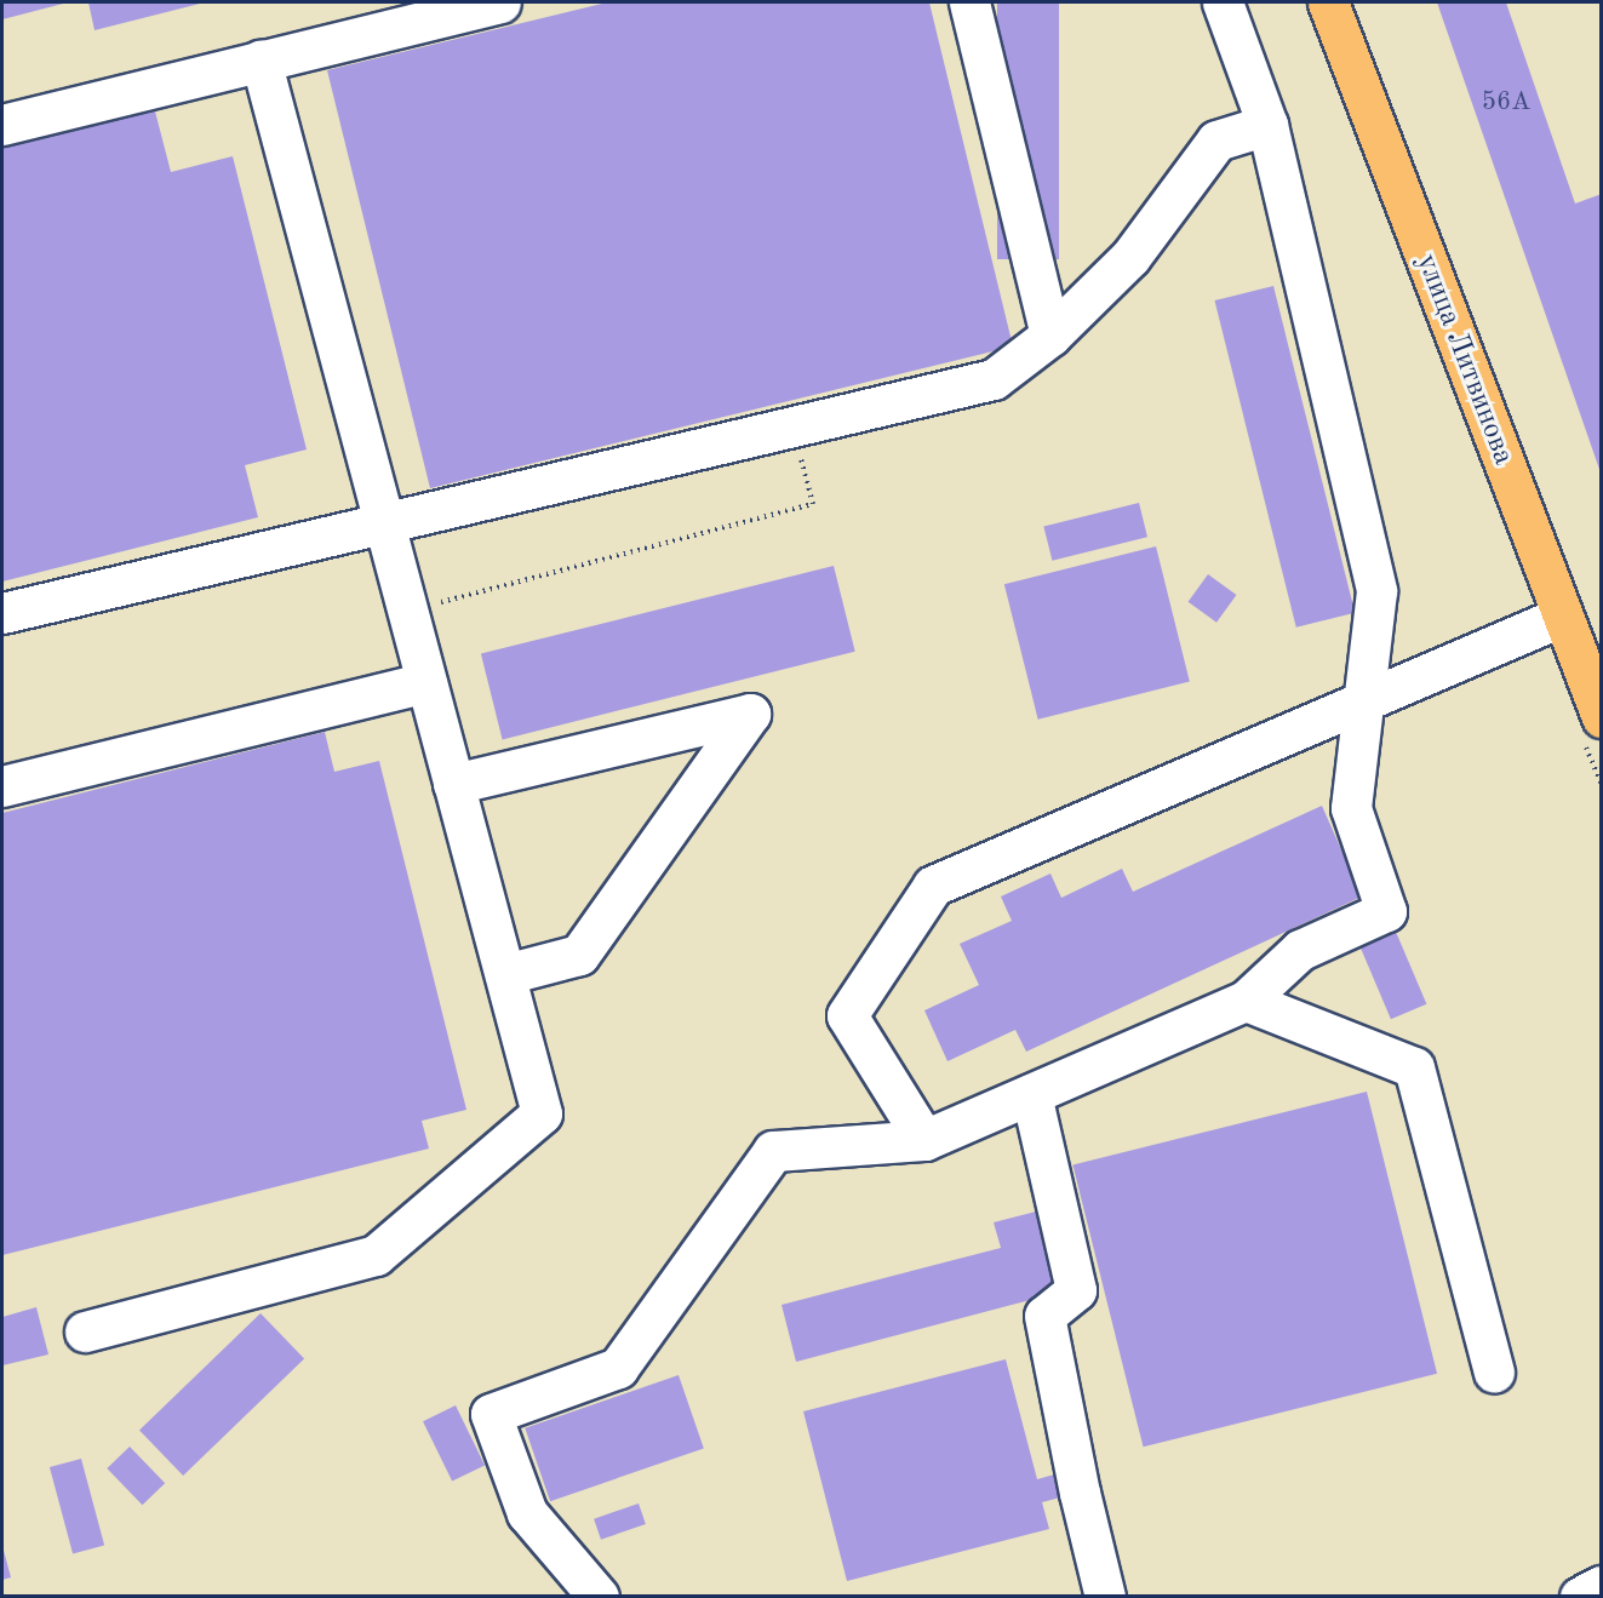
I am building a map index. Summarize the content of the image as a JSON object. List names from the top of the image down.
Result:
{
  "streets": {
    "main road": ["улица Литвинова"]
  },
  "house_numbers": ["56А"]
}
